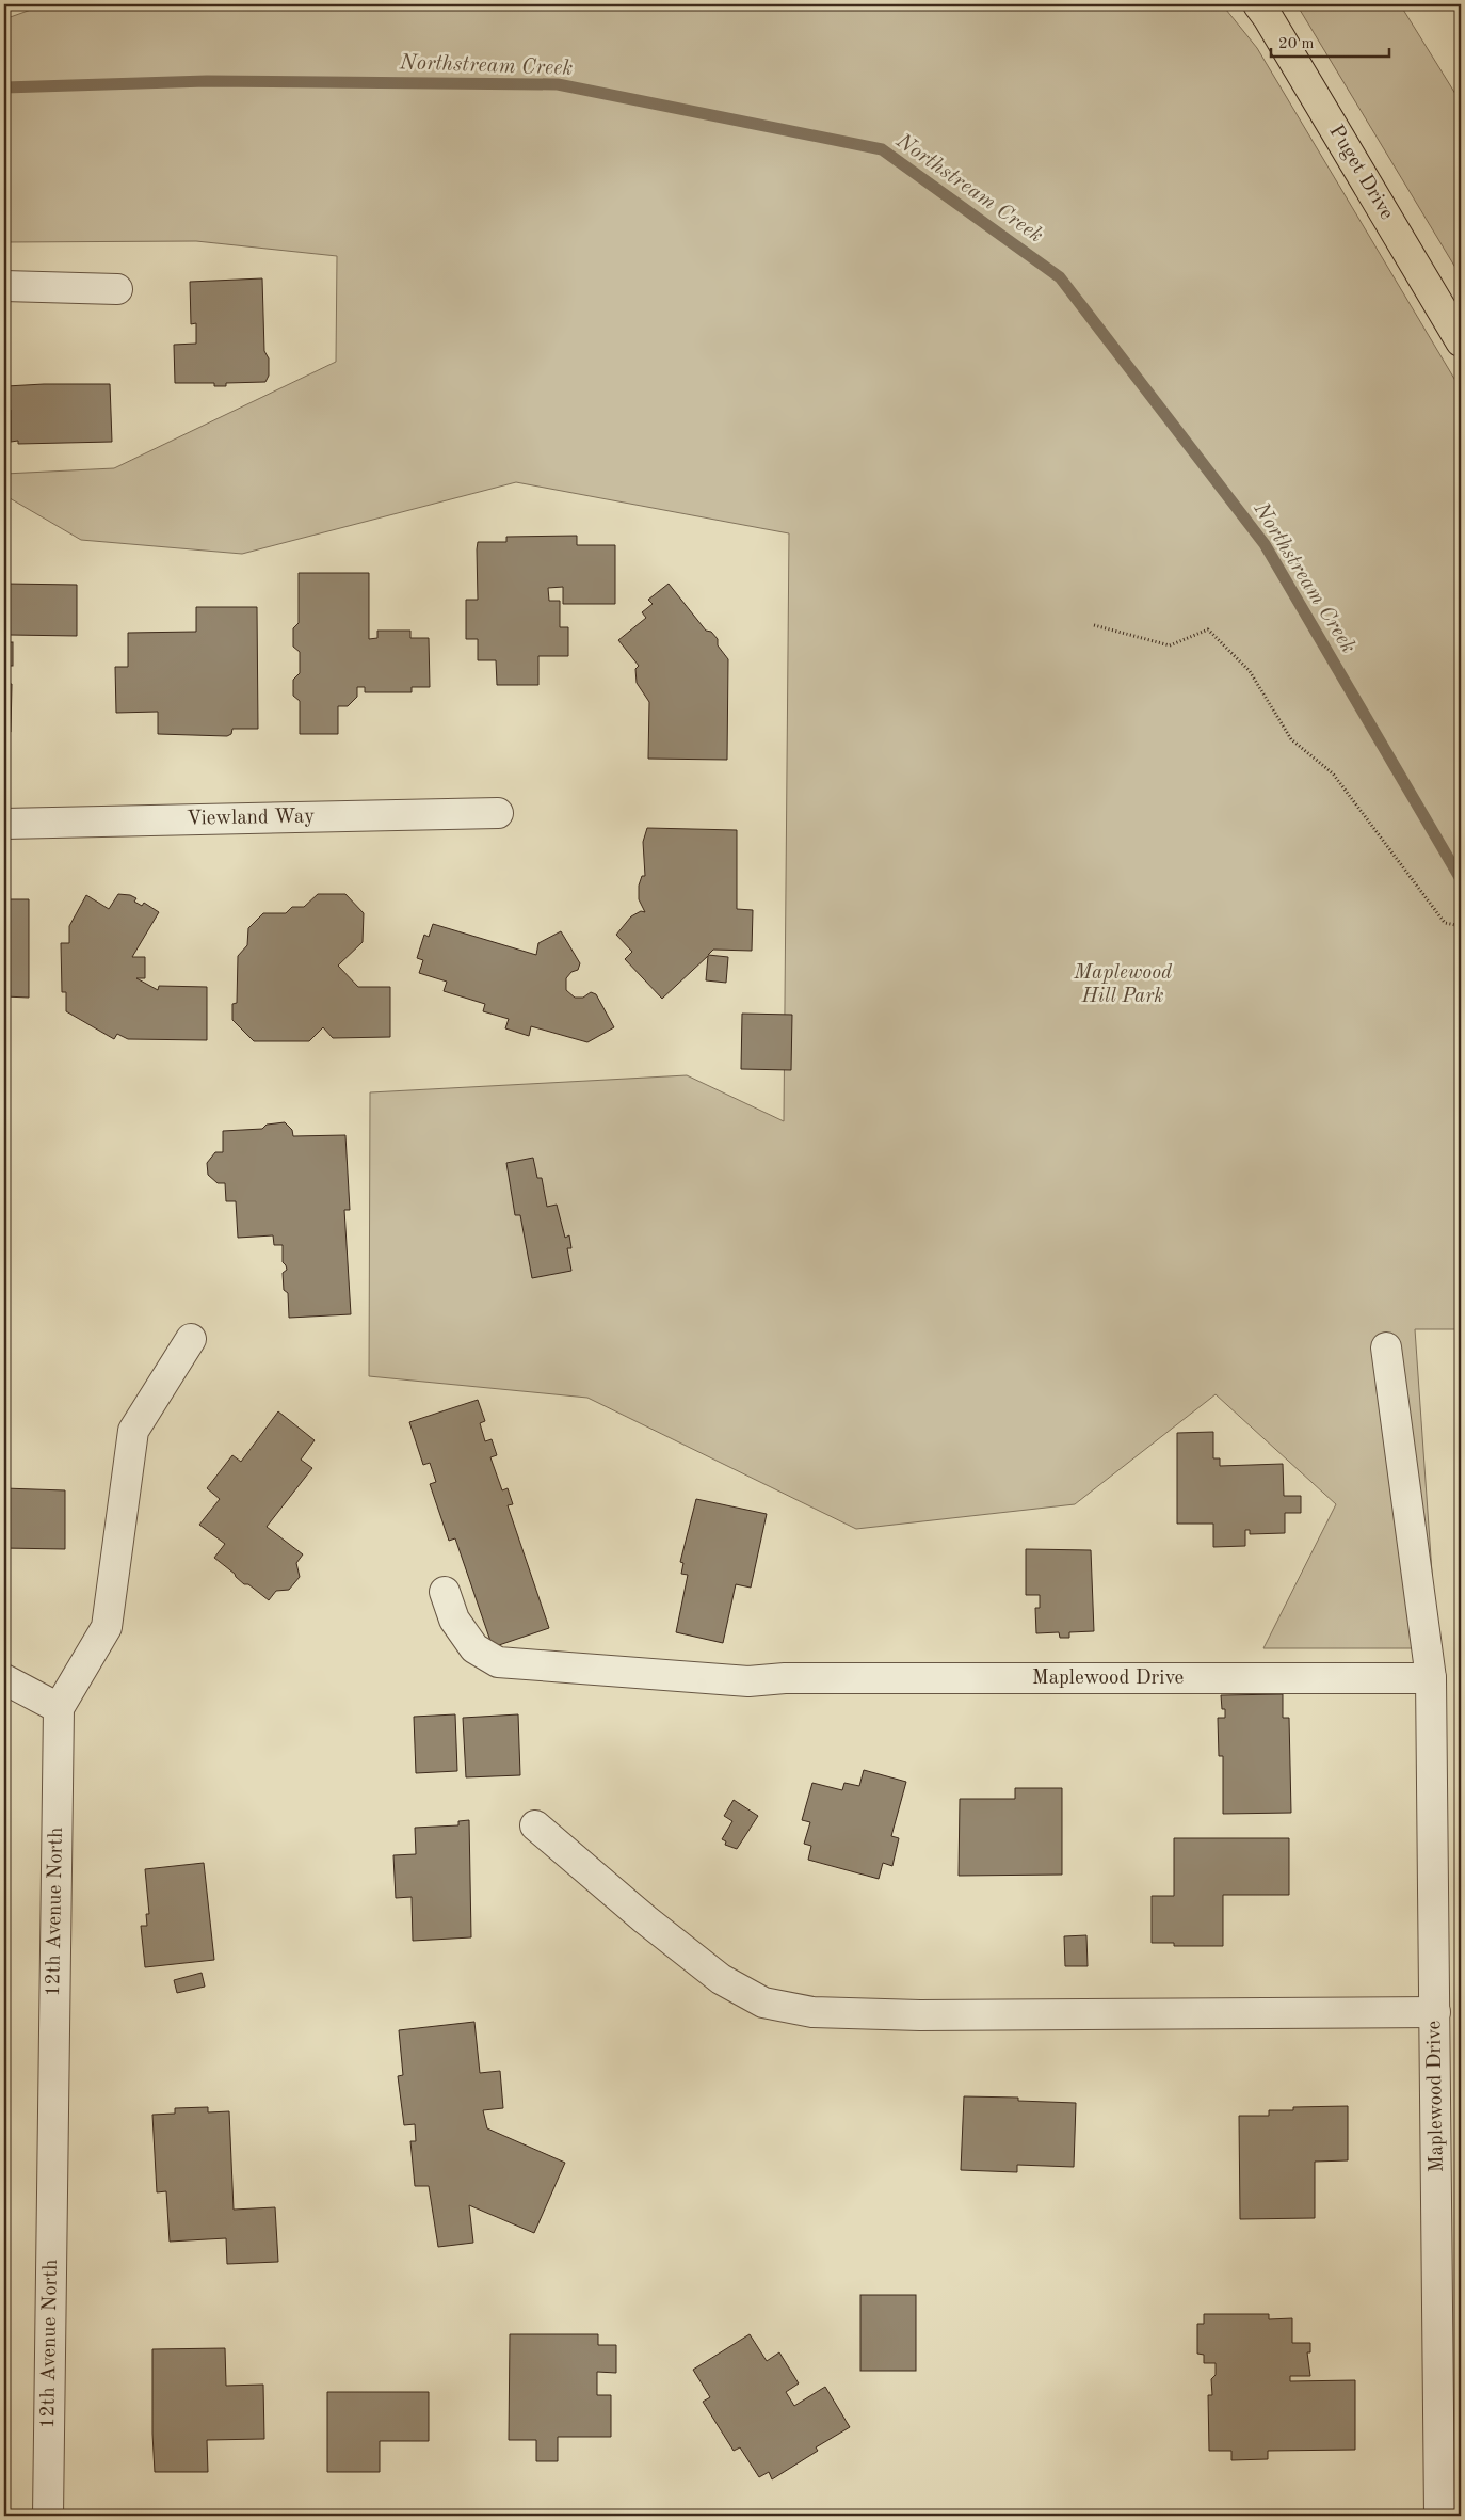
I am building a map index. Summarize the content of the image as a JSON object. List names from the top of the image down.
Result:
{
  "streets": {
    "main road": ["Puget Drive"],
    "street": ["Viewland Way", "Maplewood Drive", "12th Avenue North"]
  },
  "water": ["Northstream Creek"],
  "parks": ["Maplewood Hill Park"],
  "scale_bar": "20 m"
}
